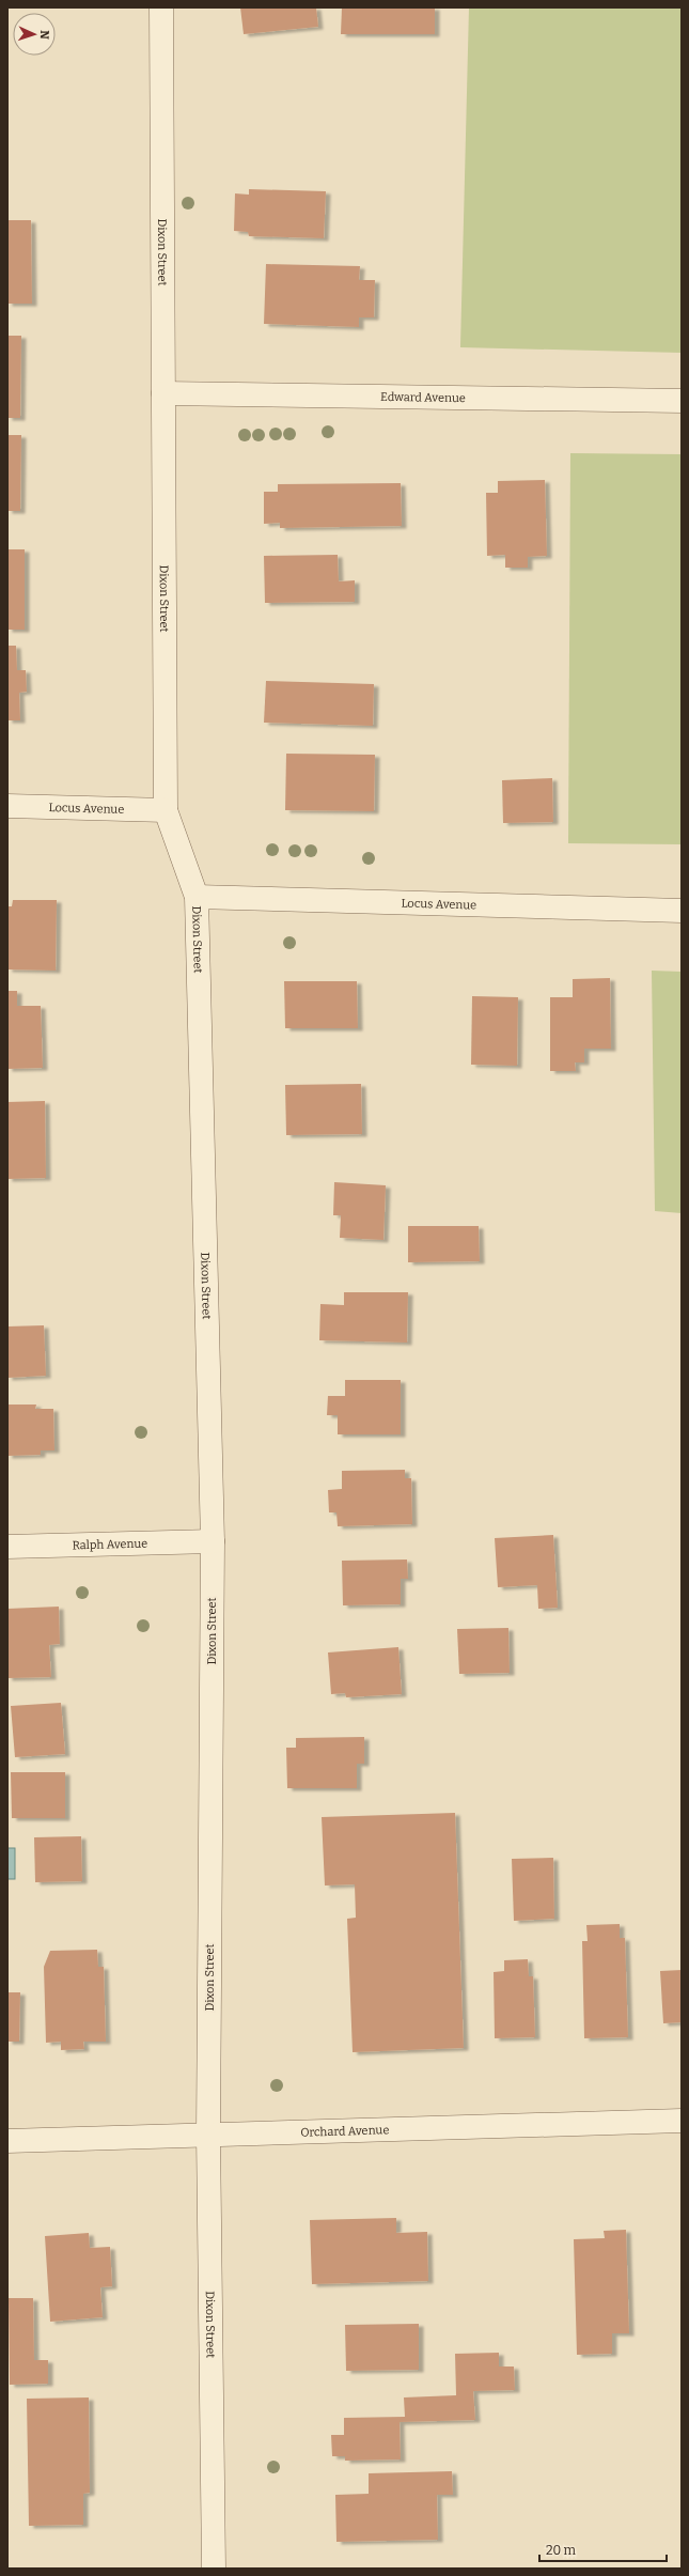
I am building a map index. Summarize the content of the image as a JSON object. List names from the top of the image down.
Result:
{
  "streets": {
    "street": [
      "Dixon Street",
      "Edward Avenue",
      "Locus Avenue",
      "Ralph Avenue",
      "Orchard Avenue"
    ]
  },
  "crossings": [
    ["Dixon Street", "Edward Avenue"],
    ["Dixon Street", "Locus Avenue"],
    ["Dixon Street", "Ralph Avenue"],
    ["Dixon Street", "Orchard Avenue"]
  ],
  "scale_bar": "20 m",
  "north": "right"
}
